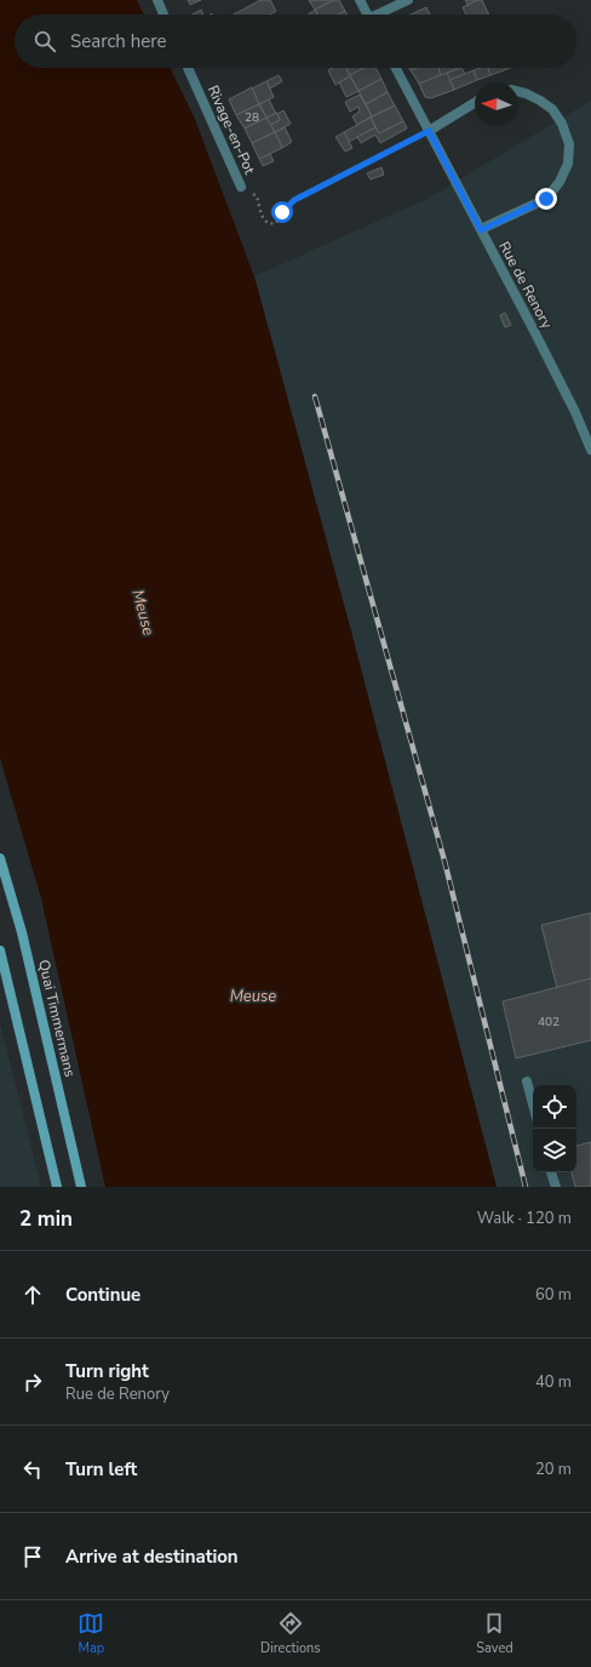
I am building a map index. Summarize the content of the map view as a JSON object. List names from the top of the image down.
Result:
{
  "streets": {
    "main road": ["Quai Timmermans"],
    "street": ["Rivage-en-Pot", "Rue de Renory"]
  },
  "water": ["Meuse"],
  "house_numbers": ["28", "402"],
  "north": "left",
  "page": {
    "search": "Search here",
    "heading": ["2 min", "Walk · 120 m"],
    "list": [
      ["Continue", "60 m"],
      ["Turn right", "Rue de Renory", "40 m"],
      ["Turn left", "20 m"],
      "Arrive at destination"
    ],
    "nav": ["Map", "Directions", "Saved"]
  }
}
